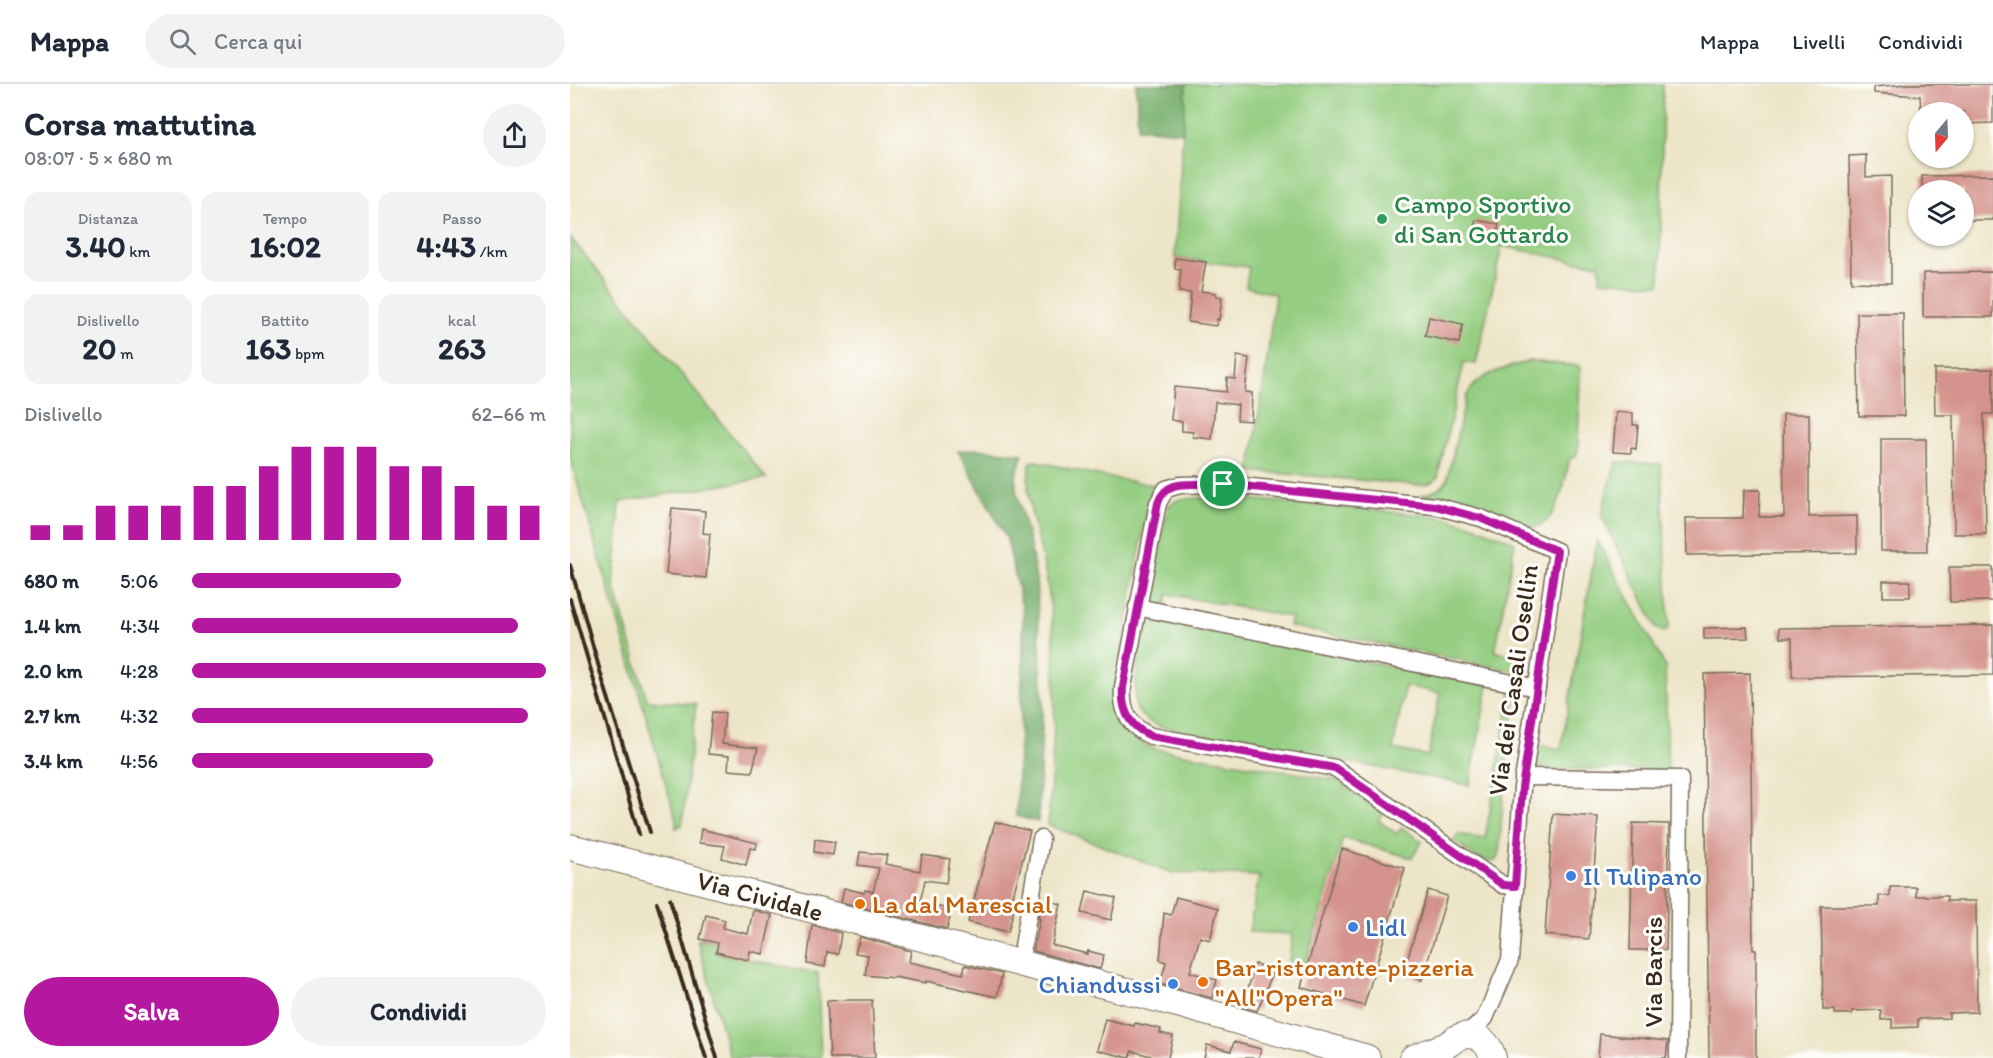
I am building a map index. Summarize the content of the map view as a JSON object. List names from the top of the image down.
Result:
{
  "streets": {
    "main road": ["Via Cividale"],
    "street": ["Via dei Casali Osellin", "Via Barcis"]
  },
  "crossings": [
    ["Via dei Casali Osellin", "Via Barcis"]
  ],
  "places": [
    "Campo Sportivo di San Gottardo",
    "Il Tulipano",
    "La dal Marescial",
    "Lidl",
    "Bar-ristorante-pizzeria \"All\"Opera\"",
    "Chiandussi"
  ],
  "north": "bottom",
  "page": {
    "header": "Mappa",
    "search": "Cerca qui",
    "nav": ["Mappa", "Livelli", "Condividi"],
    "heading": ["Corsa mattutina", "08:07 · 5 × 680 m"],
    "stats": [
      ["Distanza", "3.40 km"],
      ["Tempo", "16:02"],
      ["Passo", "4:43 /km"],
      ["Dislivello", "20 m"],
      ["Battito", "163 bpm"],
      ["kcal", "263"]
    ],
    "chart": ["Dislivello", "62–66 m"],
    "list": [
      {
        "name": "680 m",
        "note": "5:06"
      },
      {
        "name": "1.4 km",
        "note": "4:34"
      },
      {
        "name": "2.0 km",
        "note": "4:28"
      },
      {
        "name": "2.7 km",
        "note": "4:32"
      },
      {
        "name": "3.4 km",
        "note": "4:56"
      }
    ],
    "buttons": ["Salva", "Condividi"]
  }
}
